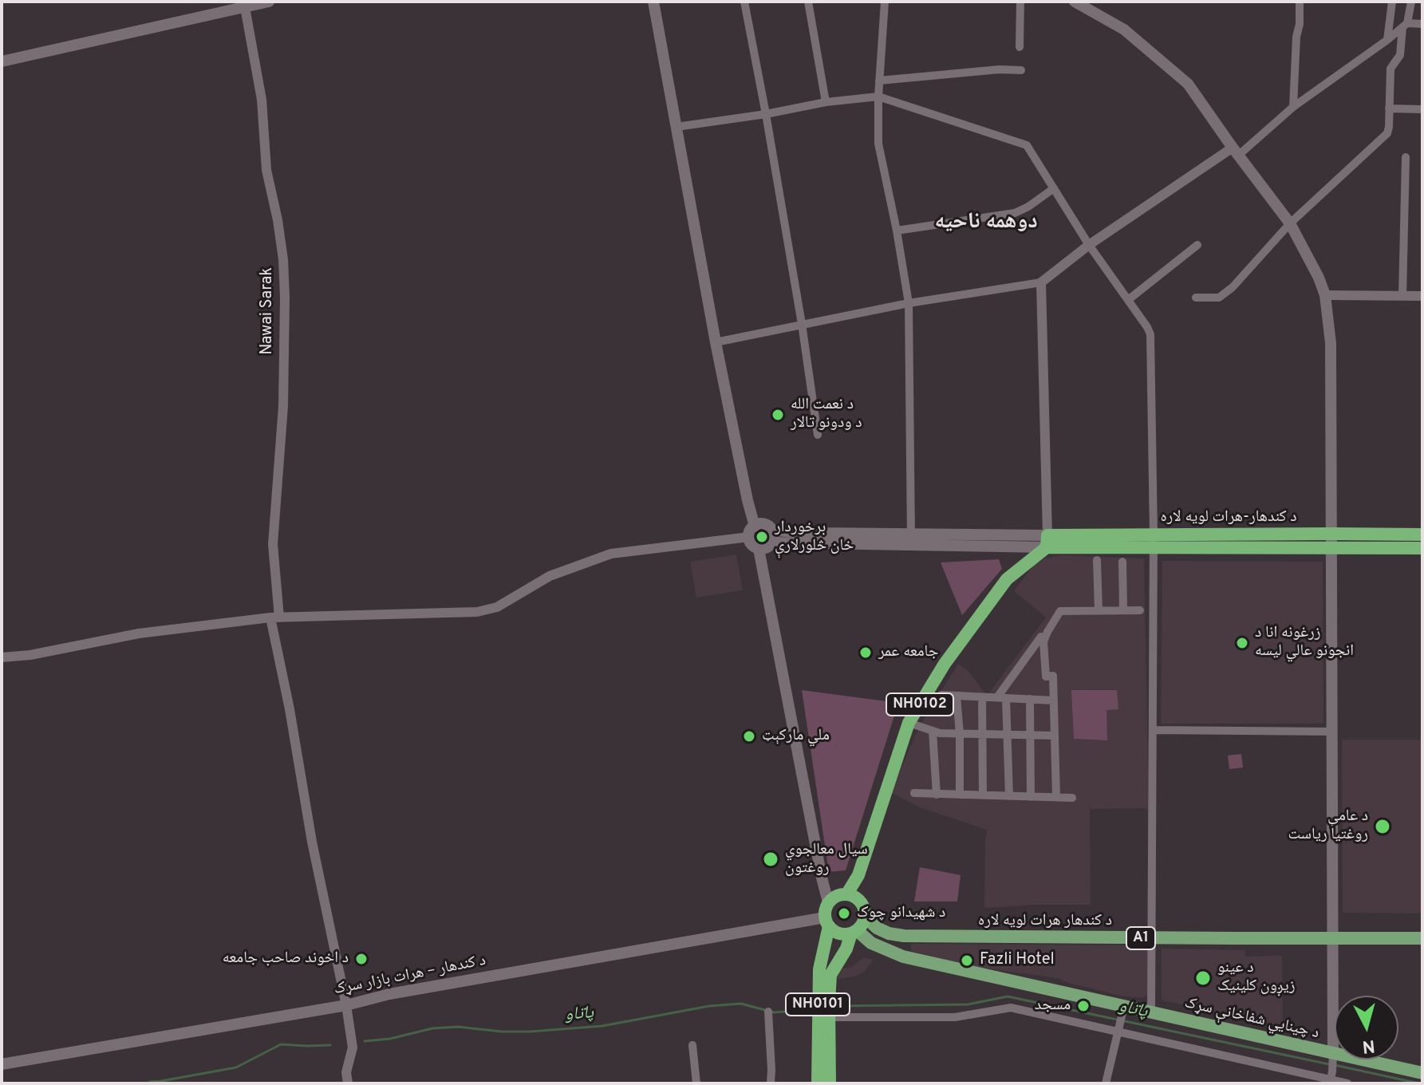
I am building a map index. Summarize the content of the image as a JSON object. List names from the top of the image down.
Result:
{
  "streets": {
    "highway": ["د کندهار-هرات لويه لاره", "NH0102", "NH0101"],
    "main road": [
      "د کندهار هرات لویه لاره",
      "A1",
      "د کندهار – هرات بازار سړک",
      "د چينايي شفاخانې سړک"
    ],
    "street": ["Nawai Sarak"]
  },
  "crossings": [
    ["Nawai Sarak", "د کندهار – هرات بازار سړک"],
    ["د کندهار-هرات لويه لاره", "NH0102"],
    ["NH0102", "د کندهار هرات لویه لاره"],
    ["NH0102", "د کندهار – هرات بازار سړک"],
    ["NH0102", "NH0101"],
    ["NH0102", "د چينايي شفاخانې سړک"],
    ["د کندهار هرات لویه لاره", "د کندهار – هرات بازار سړک"],
    ["د کندهار هرات لویه لاره", "NH0101"],
    ["د کندهار هرات لویه لاره", "د چينايي شفاخانې سړک"],
    ["د کندهار – هرات بازار سړک", "NH0101"],
    ["د کندهار – هرات بازار سړک", "د چينايي شفاخانې سړک"],
    ["NH0101", "د چينايي شفاخانې سړک"]
  ],
  "districts": ["دوهمه ناحیه"],
  "water": ["پاتاو"],
  "places": [
    "د نعمت الله د ودونو تالار",
    "برخوردار خان څلورلارې",
    "زرغونه انا د انجونو عالي لیسه",
    "جامعه عمر",
    "ملي مارکېټ",
    "د عامې روغتیا ریاست",
    "سيال معالجوي روغتون",
    "د شهيدانو چوک",
    "د اخوند صاحب جامعه",
    "Fazli Hotel",
    "د عینو زیږون کلینیک",
    "مسجد"
  ],
  "north": "bottom"
}
